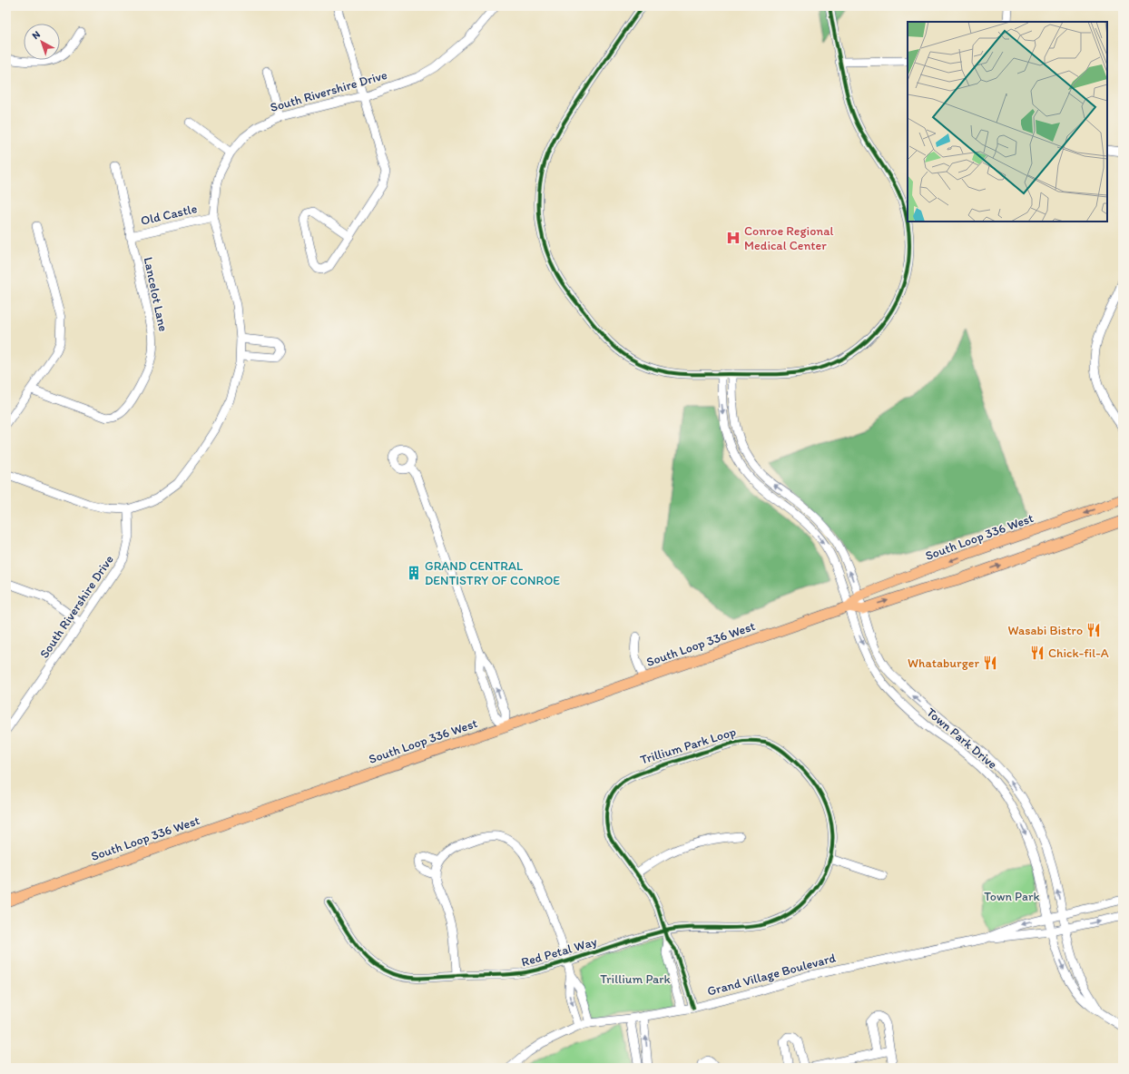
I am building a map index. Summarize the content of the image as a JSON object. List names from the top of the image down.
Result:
{
  "streets": {
    "main road": ["South Loop 336 West"],
    "street": [
      "South Rivershire Drive",
      "Old Castle",
      "Lancelot Lane",
      "Town Park Drive",
      "Trillium Park Loop",
      "Red Petal Way",
      "Grand Village Boulevard"
    ]
  },
  "crossings": [
    ["South Rivershire Drive", "Old Castle"],
    ["Old Castle", "Lancelot Lane"],
    ["South Loop 336 West", "Town Park Drive"],
    ["Town Park Drive", "Grand Village Boulevard"],
    ["Trillium Park Loop", "Red Petal Way"],
    ["Trillium Park Loop", "Grand Village Boulevard"]
  ],
  "parks": ["Town Park", "Trillium Park"],
  "places": {
    "hospital": ["Conroe Regional Medical Center"],
    "building": ["GRAND CENTRAL DENTISTRY OF CONROE"],
    "restaurant": ["Wasabi Bistro", "Chick-fil-A", "Whataburger"]
  },
  "north": "top left"
}
